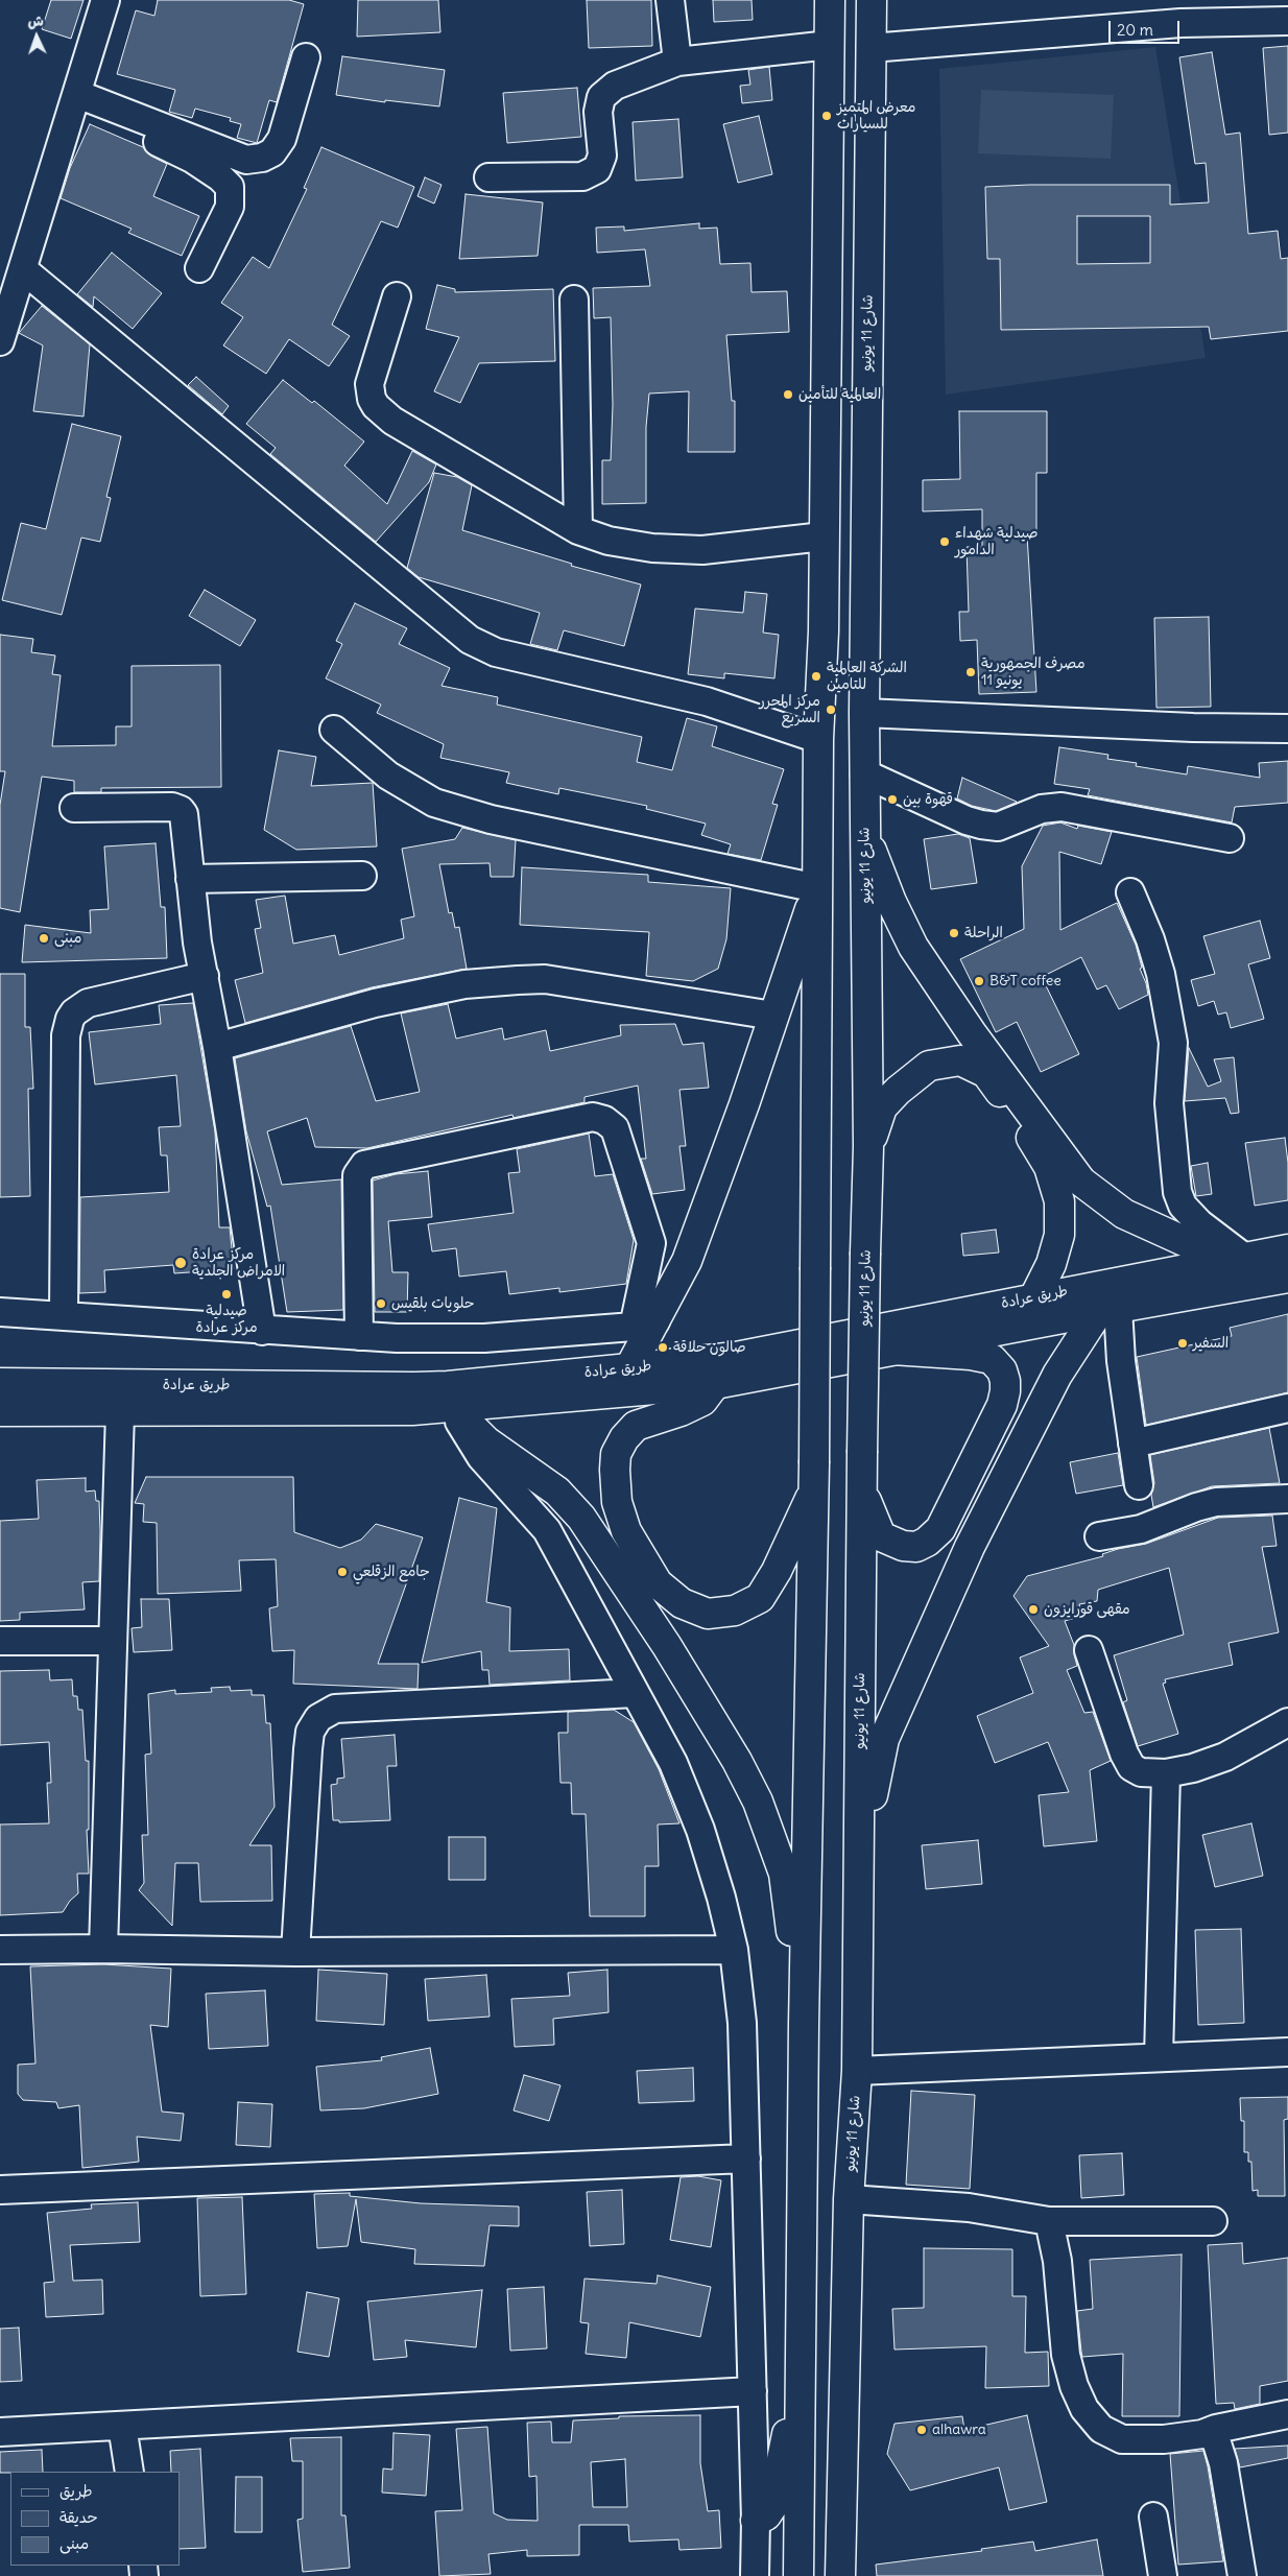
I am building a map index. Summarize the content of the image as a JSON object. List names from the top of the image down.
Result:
{
  "streets": {
    "main road": ["شارع 11 يونيو", "طريق عرادة"]
  },
  "places": [
    "معرض المتميز للسيارات",
    "العالمية للتأمين",
    "صيدلية شهداء الدامور",
    "مصرف الجمهورية 11 يونيو",
    "الشركة العالمية للتامين",
    "مركز المحرر السريع",
    "قهوة بين",
    "الراحلة",
    "مبنى",
    "B&T coffee",
    "مركز عرادة الامراض الجلدية",
    "صيدلية مركز عرادة",
    "حلويات بلقيس",
    "السفير",
    "صالون حلاقة",
    "جامع الزقلعي",
    "مقهى قورايزون",
    "alhawra"
  ],
  "legend": ["طريق", "حديقة", "مبنى"],
  "scale_bar": "20 m",
  "north": "top"
}
